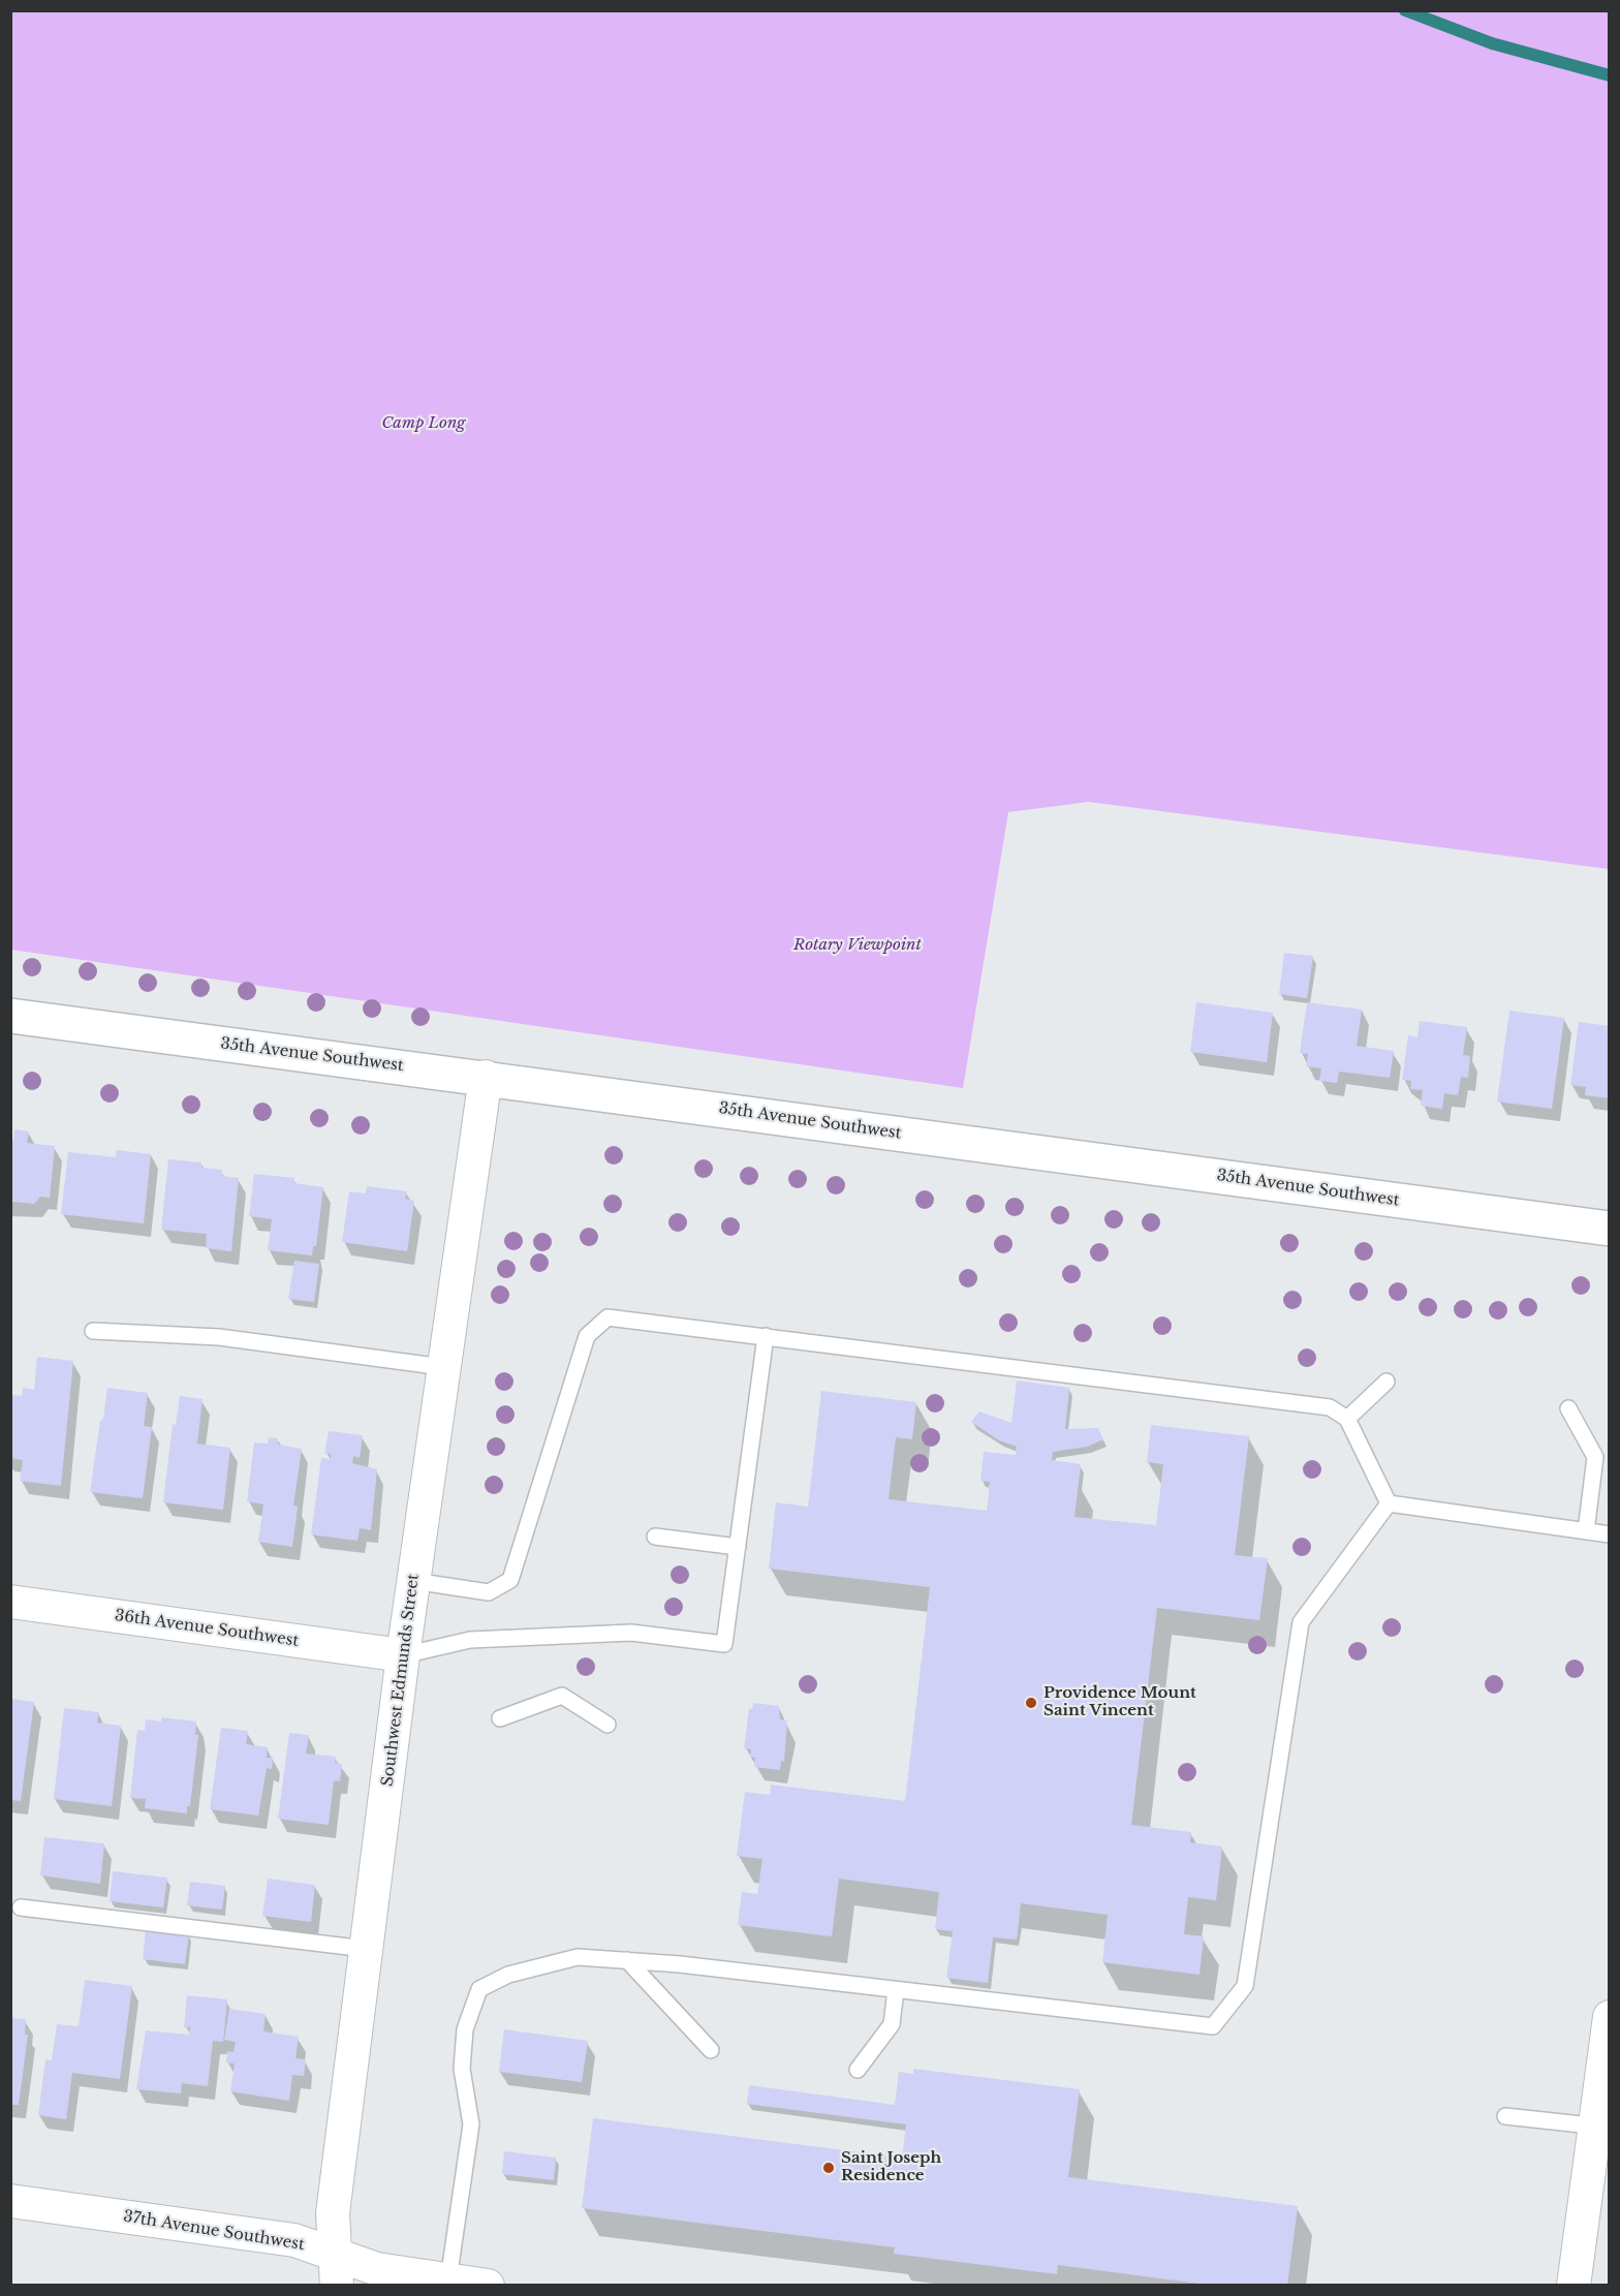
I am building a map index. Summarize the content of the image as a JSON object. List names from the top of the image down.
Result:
{
  "streets": {
    "main road": ["35th Avenue Southwest"],
    "street": ["36th Avenue Southwest", "Southwest Edmunds Street", "37th Avenue Southwest"]
  },
  "crossings": [
    ["35th Avenue Southwest", "Southwest Edmunds Street"],
    ["36th Avenue Southwest", "Southwest Edmunds Street"],
    ["Southwest Edmunds Street", "37th Avenue Southwest"]
  ],
  "parks": ["Camp Long", "Rotary Viewpoint"],
  "places": ["Providence Mount Saint Vincent", "Saint Joseph Residence"]
}
